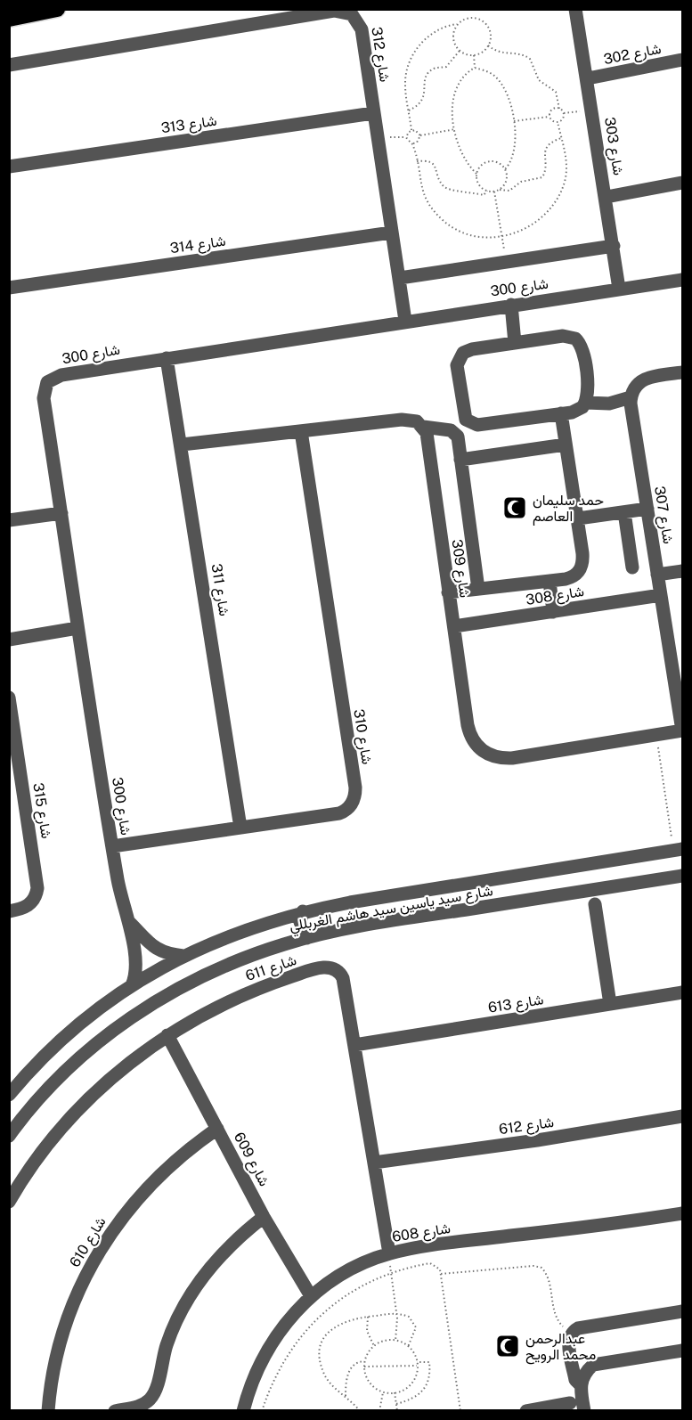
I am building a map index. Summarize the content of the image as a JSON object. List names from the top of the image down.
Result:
{
  "streets": {
    "street": [
      "شارع 302",
      "شارع 312",
      "شارع 313",
      "شارع 303",
      "شارع 314",
      "شارع 300",
      "شارع 307",
      "شارع 309",
      "شارع 311",
      "شارع 308",
      "شارع 310",
      "شارع 315",
      "شارع سيد ياسين سيد هاشم الغربللي",
      "شارع 611",
      "شارع 613",
      "شارع 612",
      "شارع 609",
      "شارع 608",
      "شارع 610"
    ]
  },
  "crossings": [
    ["شارع 302", "شارع 303"],
    ["شارع 312", "شارع 313"],
    ["شارع 312", "شارع 314"],
    ["شارع 312", "شارع 300"],
    ["شارع 303", "شارع 300"],
    ["شارع 300", "شارع 311"],
    ["شارع 300", "شارع 310"],
    ["شارع 300", "شارع سيد ياسين سيد هاشم الغربللي"],
    ["شارع 307", "شارع 309"],
    ["شارع 307", "شارع 308"],
    ["شارع 309", "شارع 308"],
    ["شارع 311", "شارع 310"],
    ["شارع 611", "شارع 613"],
    ["شارع 611", "شارع 612"],
    ["شارع 611", "شارع 609"],
    ["شارع 611", "شارع 608"],
    ["شارع 609", "شارع 608"],
    ["شارع 609", "شارع 610"]
  ],
  "places": {
    "mosque": ["حمد سليمان العاصم", "عبدالرحمن محمد الرويح"]
  }
}
